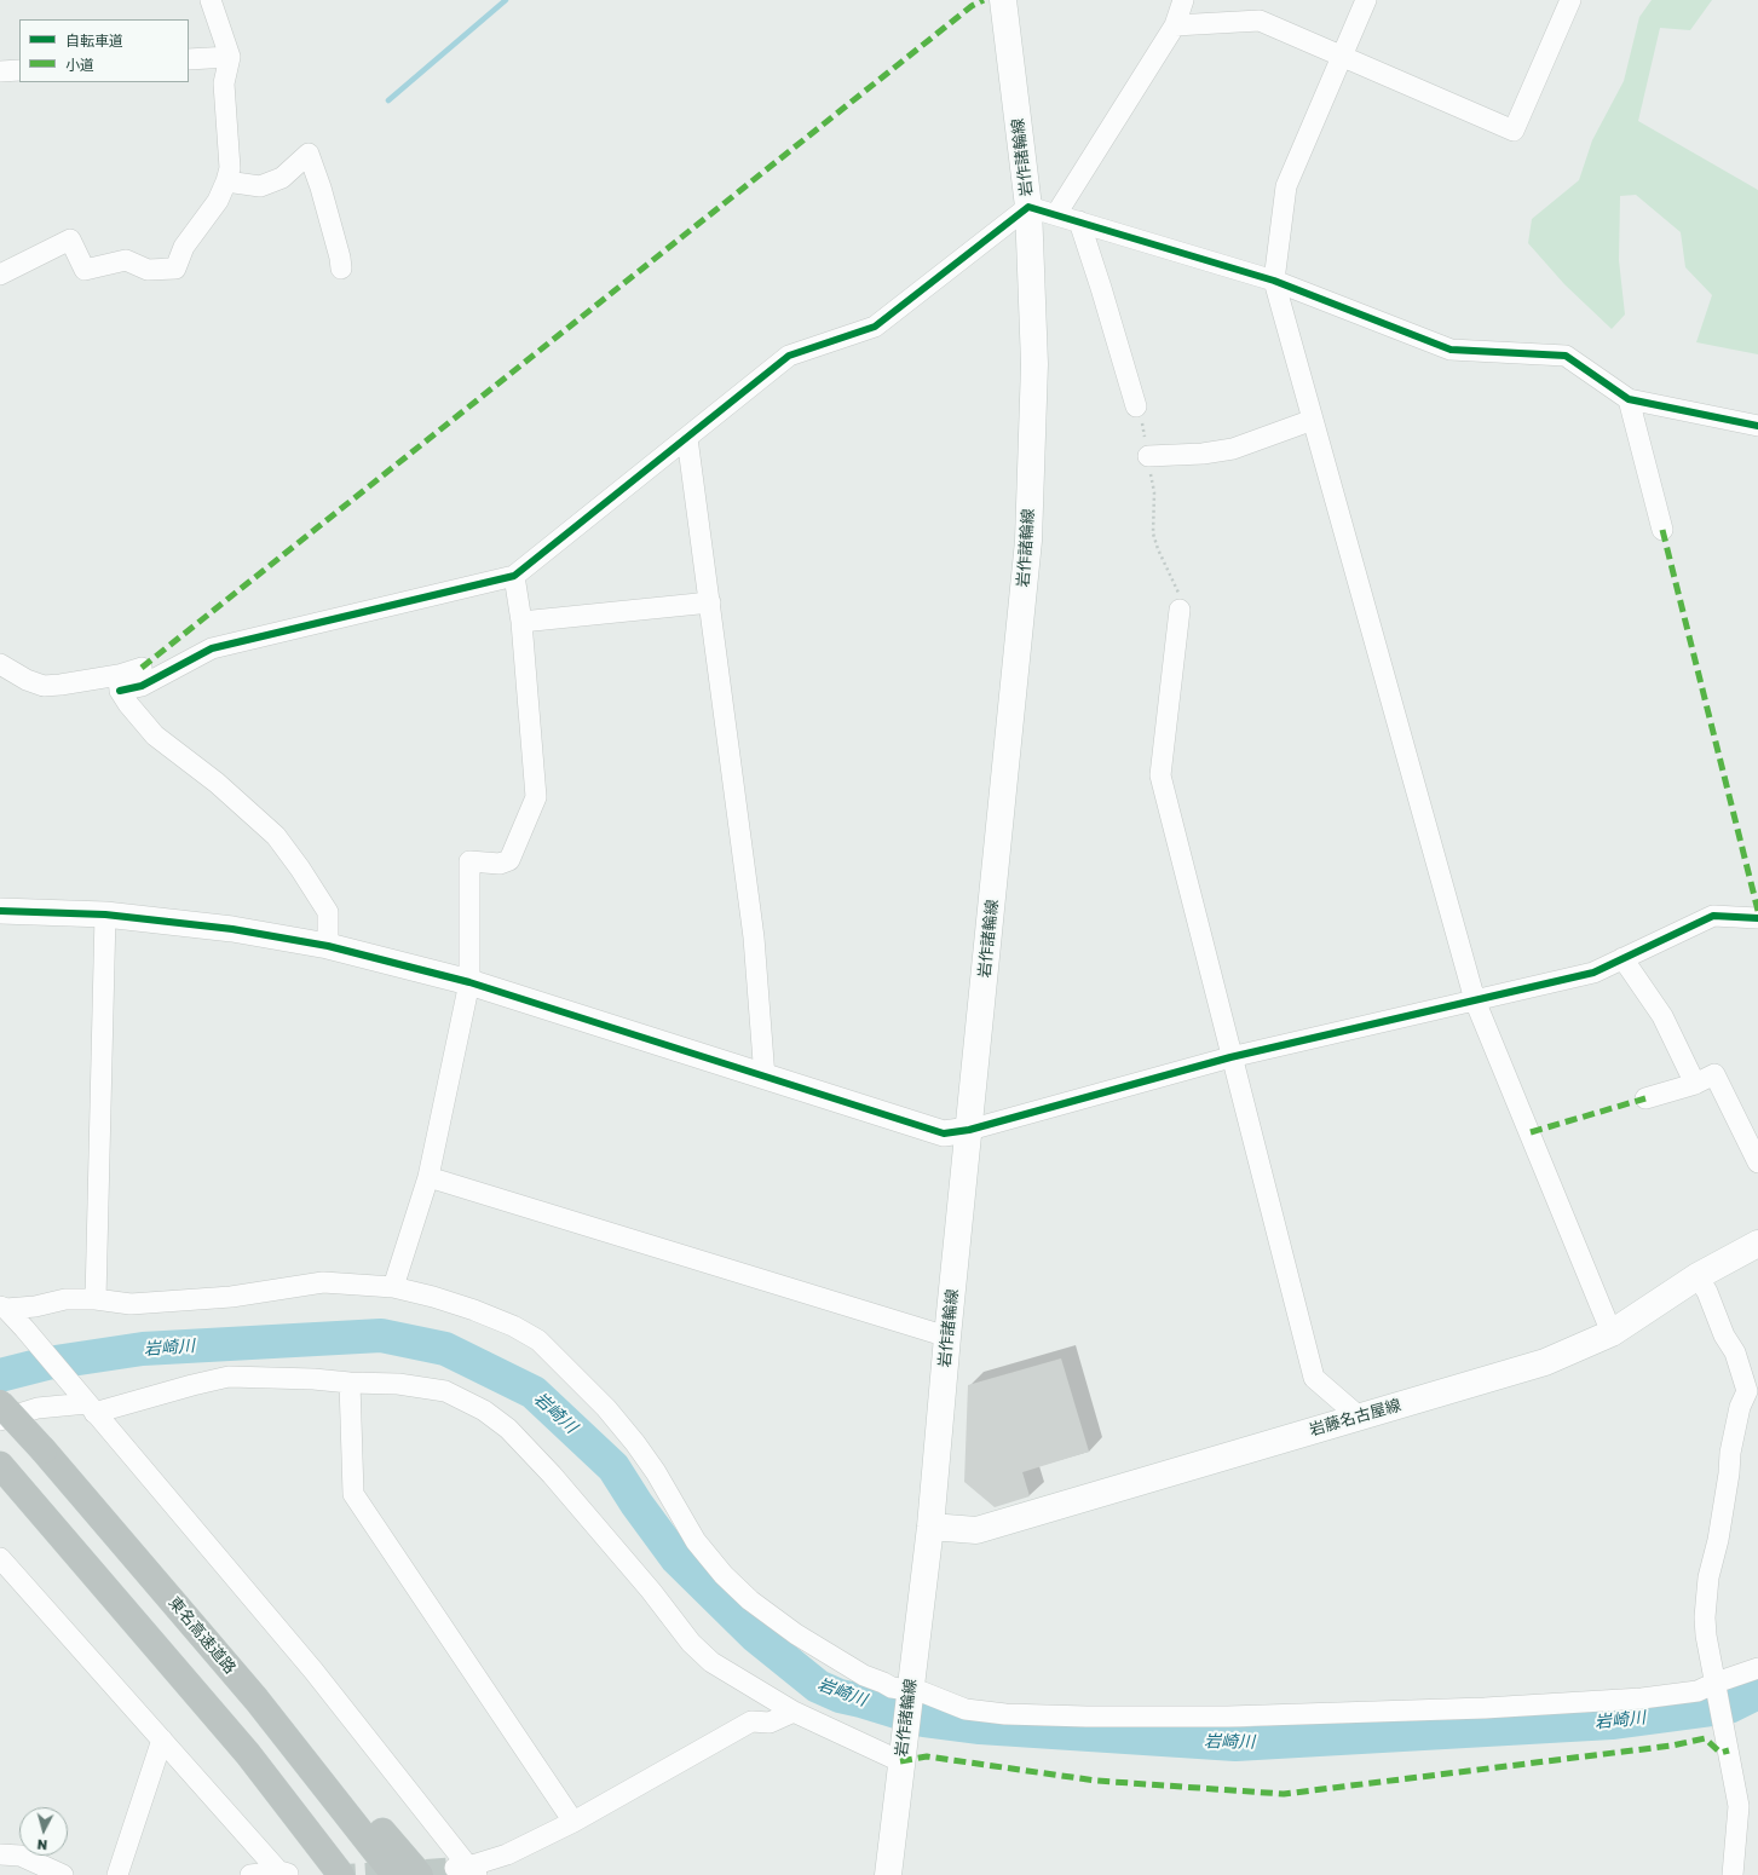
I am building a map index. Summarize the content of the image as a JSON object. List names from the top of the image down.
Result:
{
  "streets": {
    "highway": ["東名高速道路"],
    "main road": ["岩作諸輪線", "岩藤名古屋線"]
  },
  "crossings": [
    ["岩作諸輪線", "岩藤名古屋線"]
  ],
  "water": ["岩崎川"],
  "legend": ["自転車道", "小道"],
  "north": "bottom"
}
